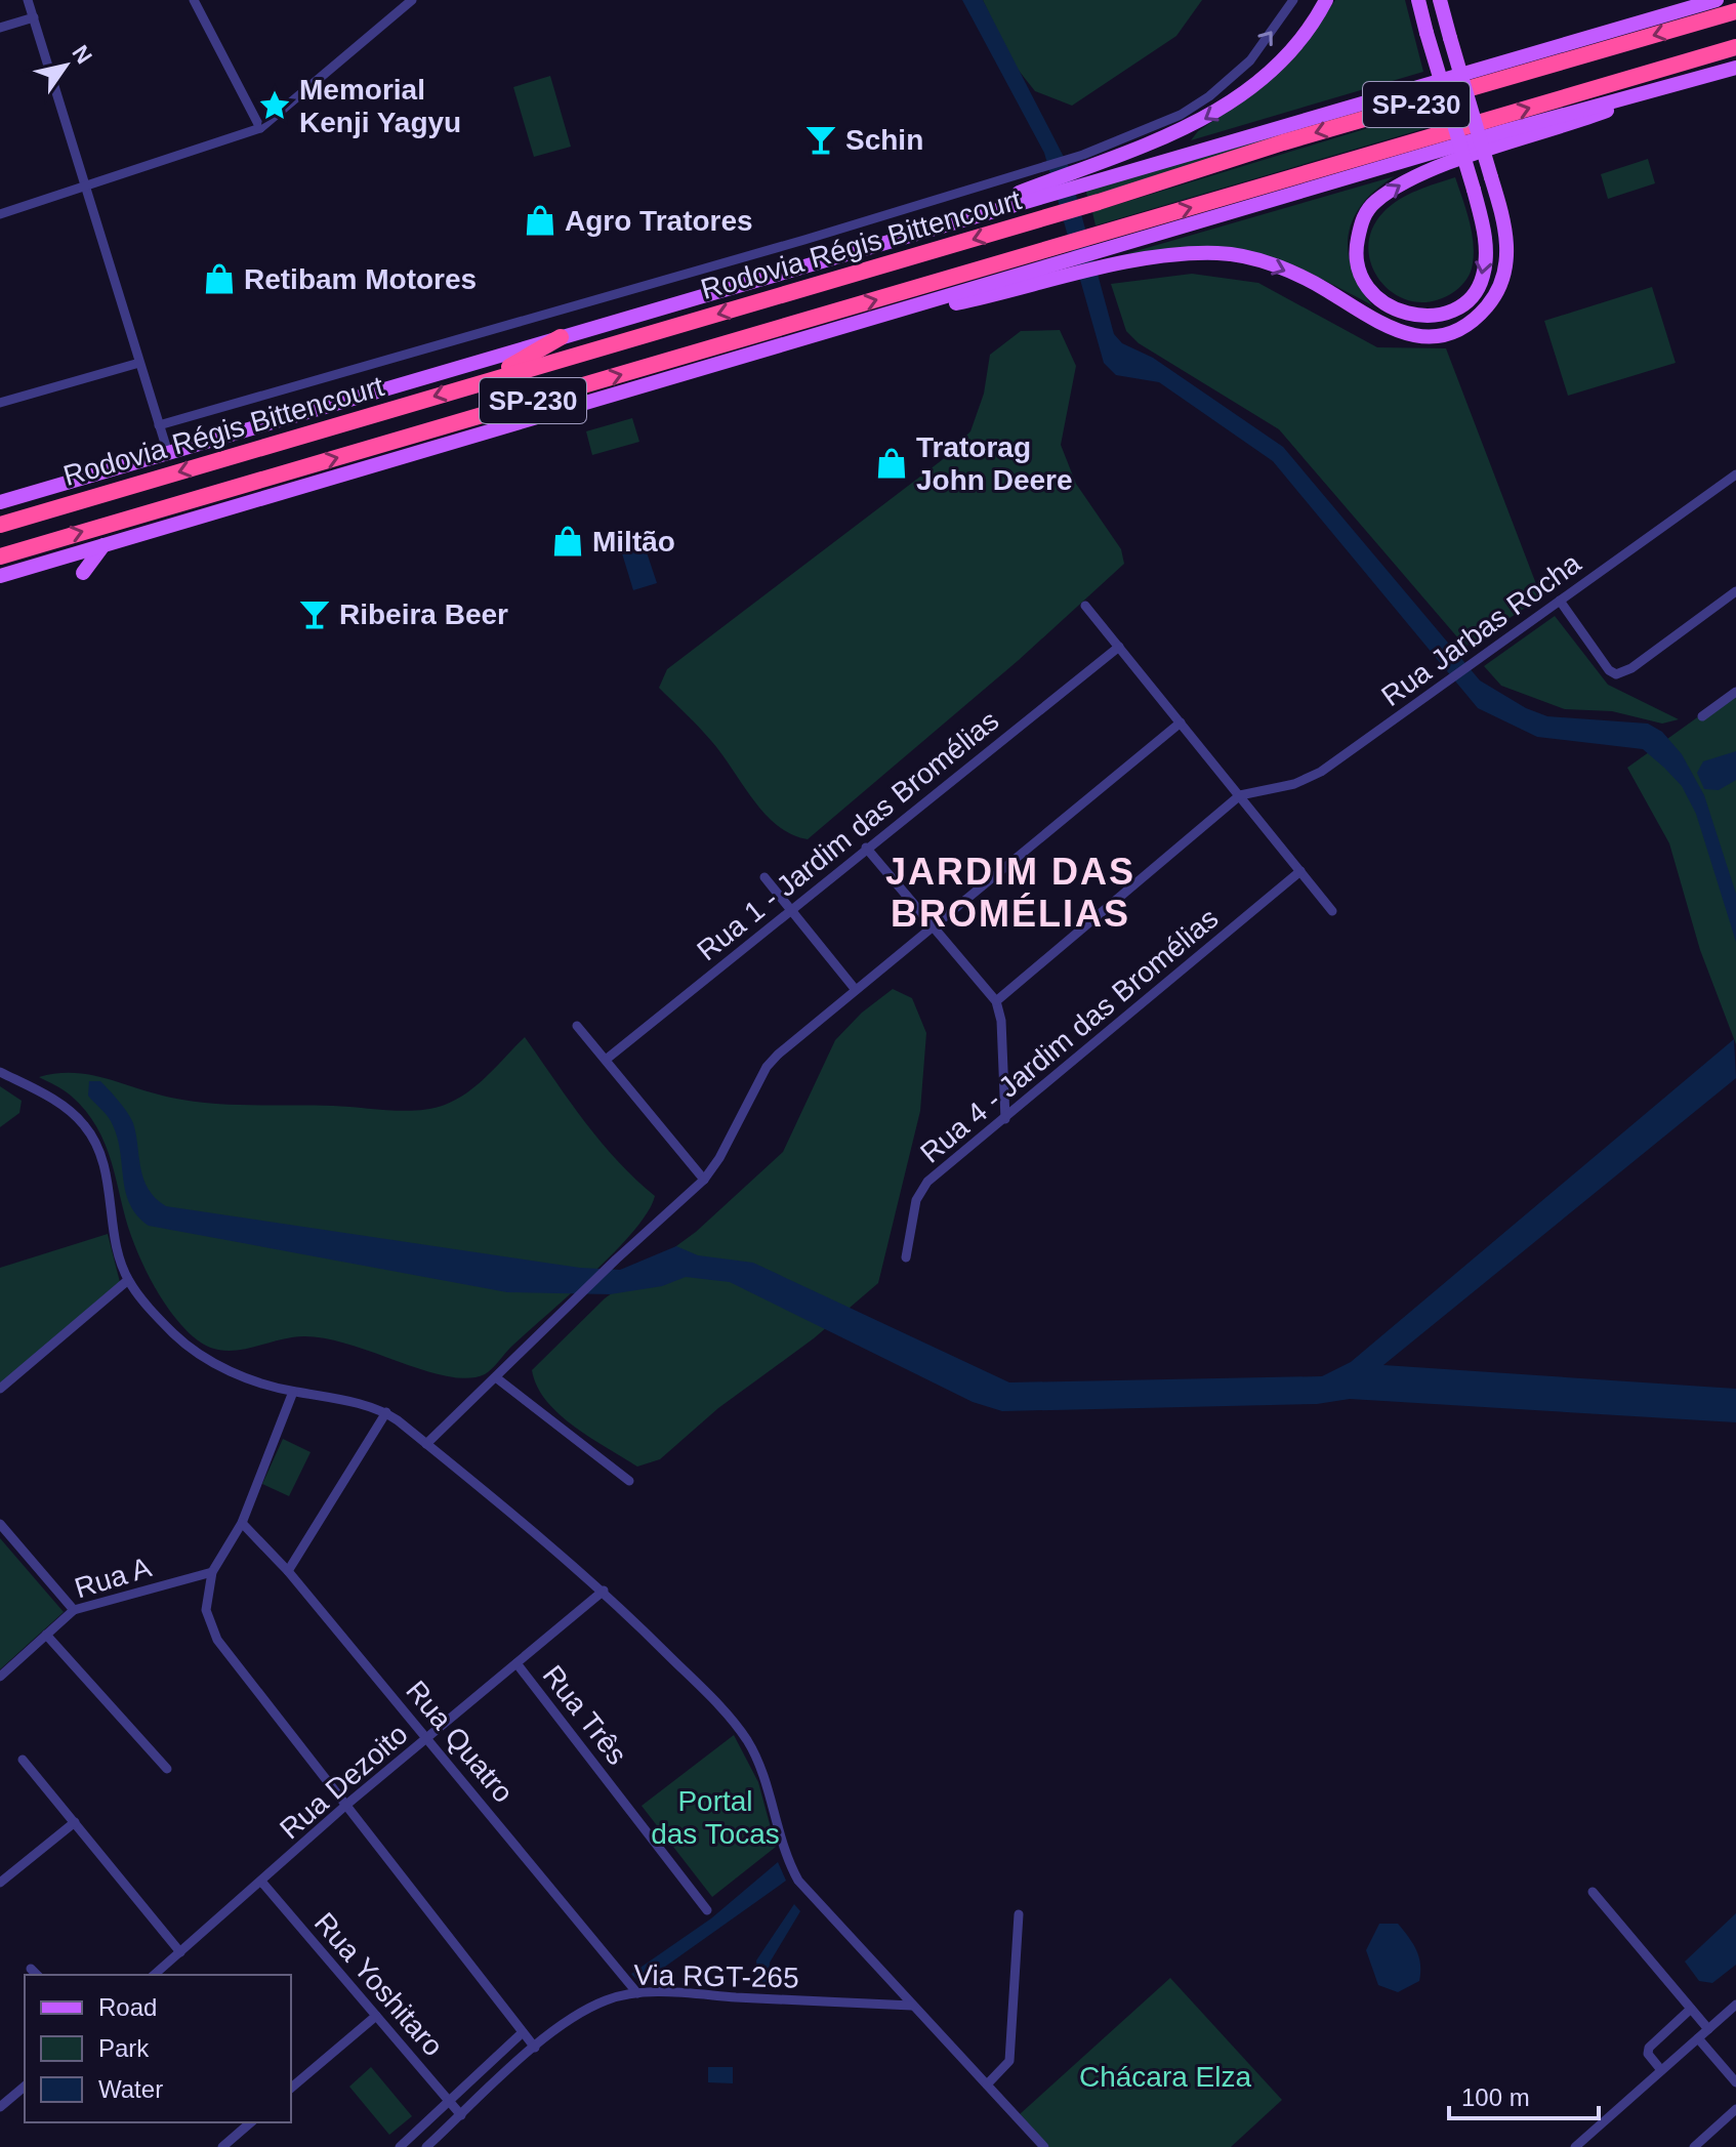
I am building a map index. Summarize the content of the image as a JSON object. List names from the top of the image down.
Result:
{
  "streets": {
    "highway": ["SP-230", "Rodovia Régis Bittencourt"],
    "street": [
      "Rua Jarbas Rocha",
      "Rua 1 - Jardim das Bromélias",
      "Rua 4 - Jardim das Bromélias",
      "Rua A",
      "Rua Três",
      "Rua Quatro",
      "Rua Dezoito",
      "Via RGT-265",
      "Rua Yoshitaro"
    ]
  },
  "crossings": [
    ["Rua Três", "Rua Dezoito"],
    ["Rua Quatro", "Rua Dezoito"],
    ["Rua Quatro", "Via RGT-265"],
    ["Rua Dezoito", "Rua Yoshitaro"],
    ["Via RGT-265", "Rua Yoshitaro"]
  ],
  "districts": ["JARDIM DAS BROMÉLIAS"],
  "parks": ["Portal das Tocas", "Chácara Elza"],
  "places": {
    "place": ["Memorial Kenji Yagyu"],
    "bar": ["Schin", "Ribeira Beer"],
    "shop": [
      "Agro Tratores",
      "Retibam Motores",
      "Tratorag John Deere",
      "Miltão"
    ]
  },
  "legend": ["Road", "Park", "Water"],
  "scale_bar": "100 m",
  "north": "top right"
}
